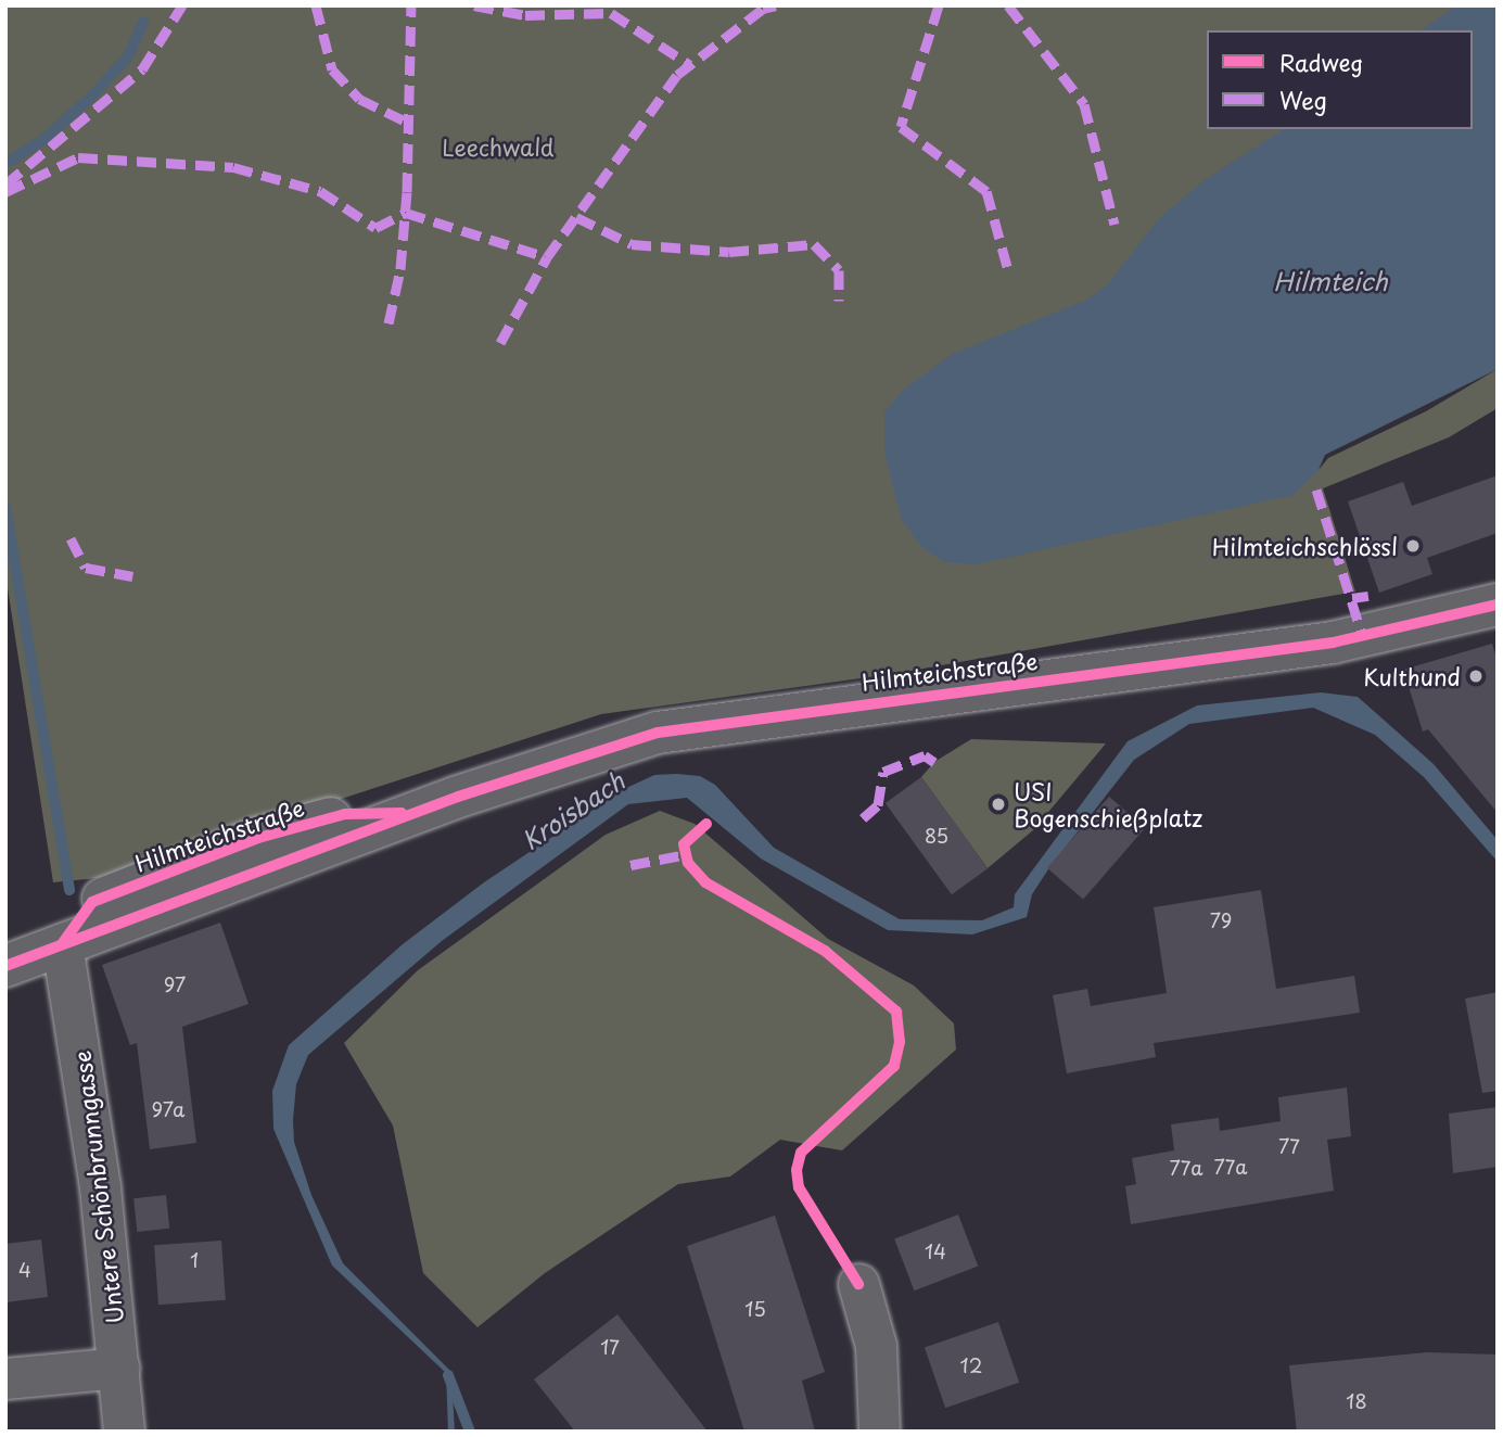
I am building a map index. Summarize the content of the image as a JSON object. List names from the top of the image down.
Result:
{
  "streets": {
    "main road": ["Hilmteichstraße"],
    "street": ["Untere Schönbrunngasse"]
  },
  "crossings": [
    ["Hilmteichstraße", "Untere Schönbrunngasse"]
  ],
  "water": ["Hilmteich", "Kroisbach"],
  "parks": ["Leechwald"],
  "places": ["Hilmteichschlössl", "Kulthund", "USI Bogenschießplatz"],
  "house_numbers": [
    "85",
    "79",
    "97",
    "97a",
    "77",
    "77a",
    "77a",
    "14",
    "1",
    "4",
    "15",
    "17",
    "12",
    "18"
  ],
  "legend": ["Radweg", "Weg"]
}
